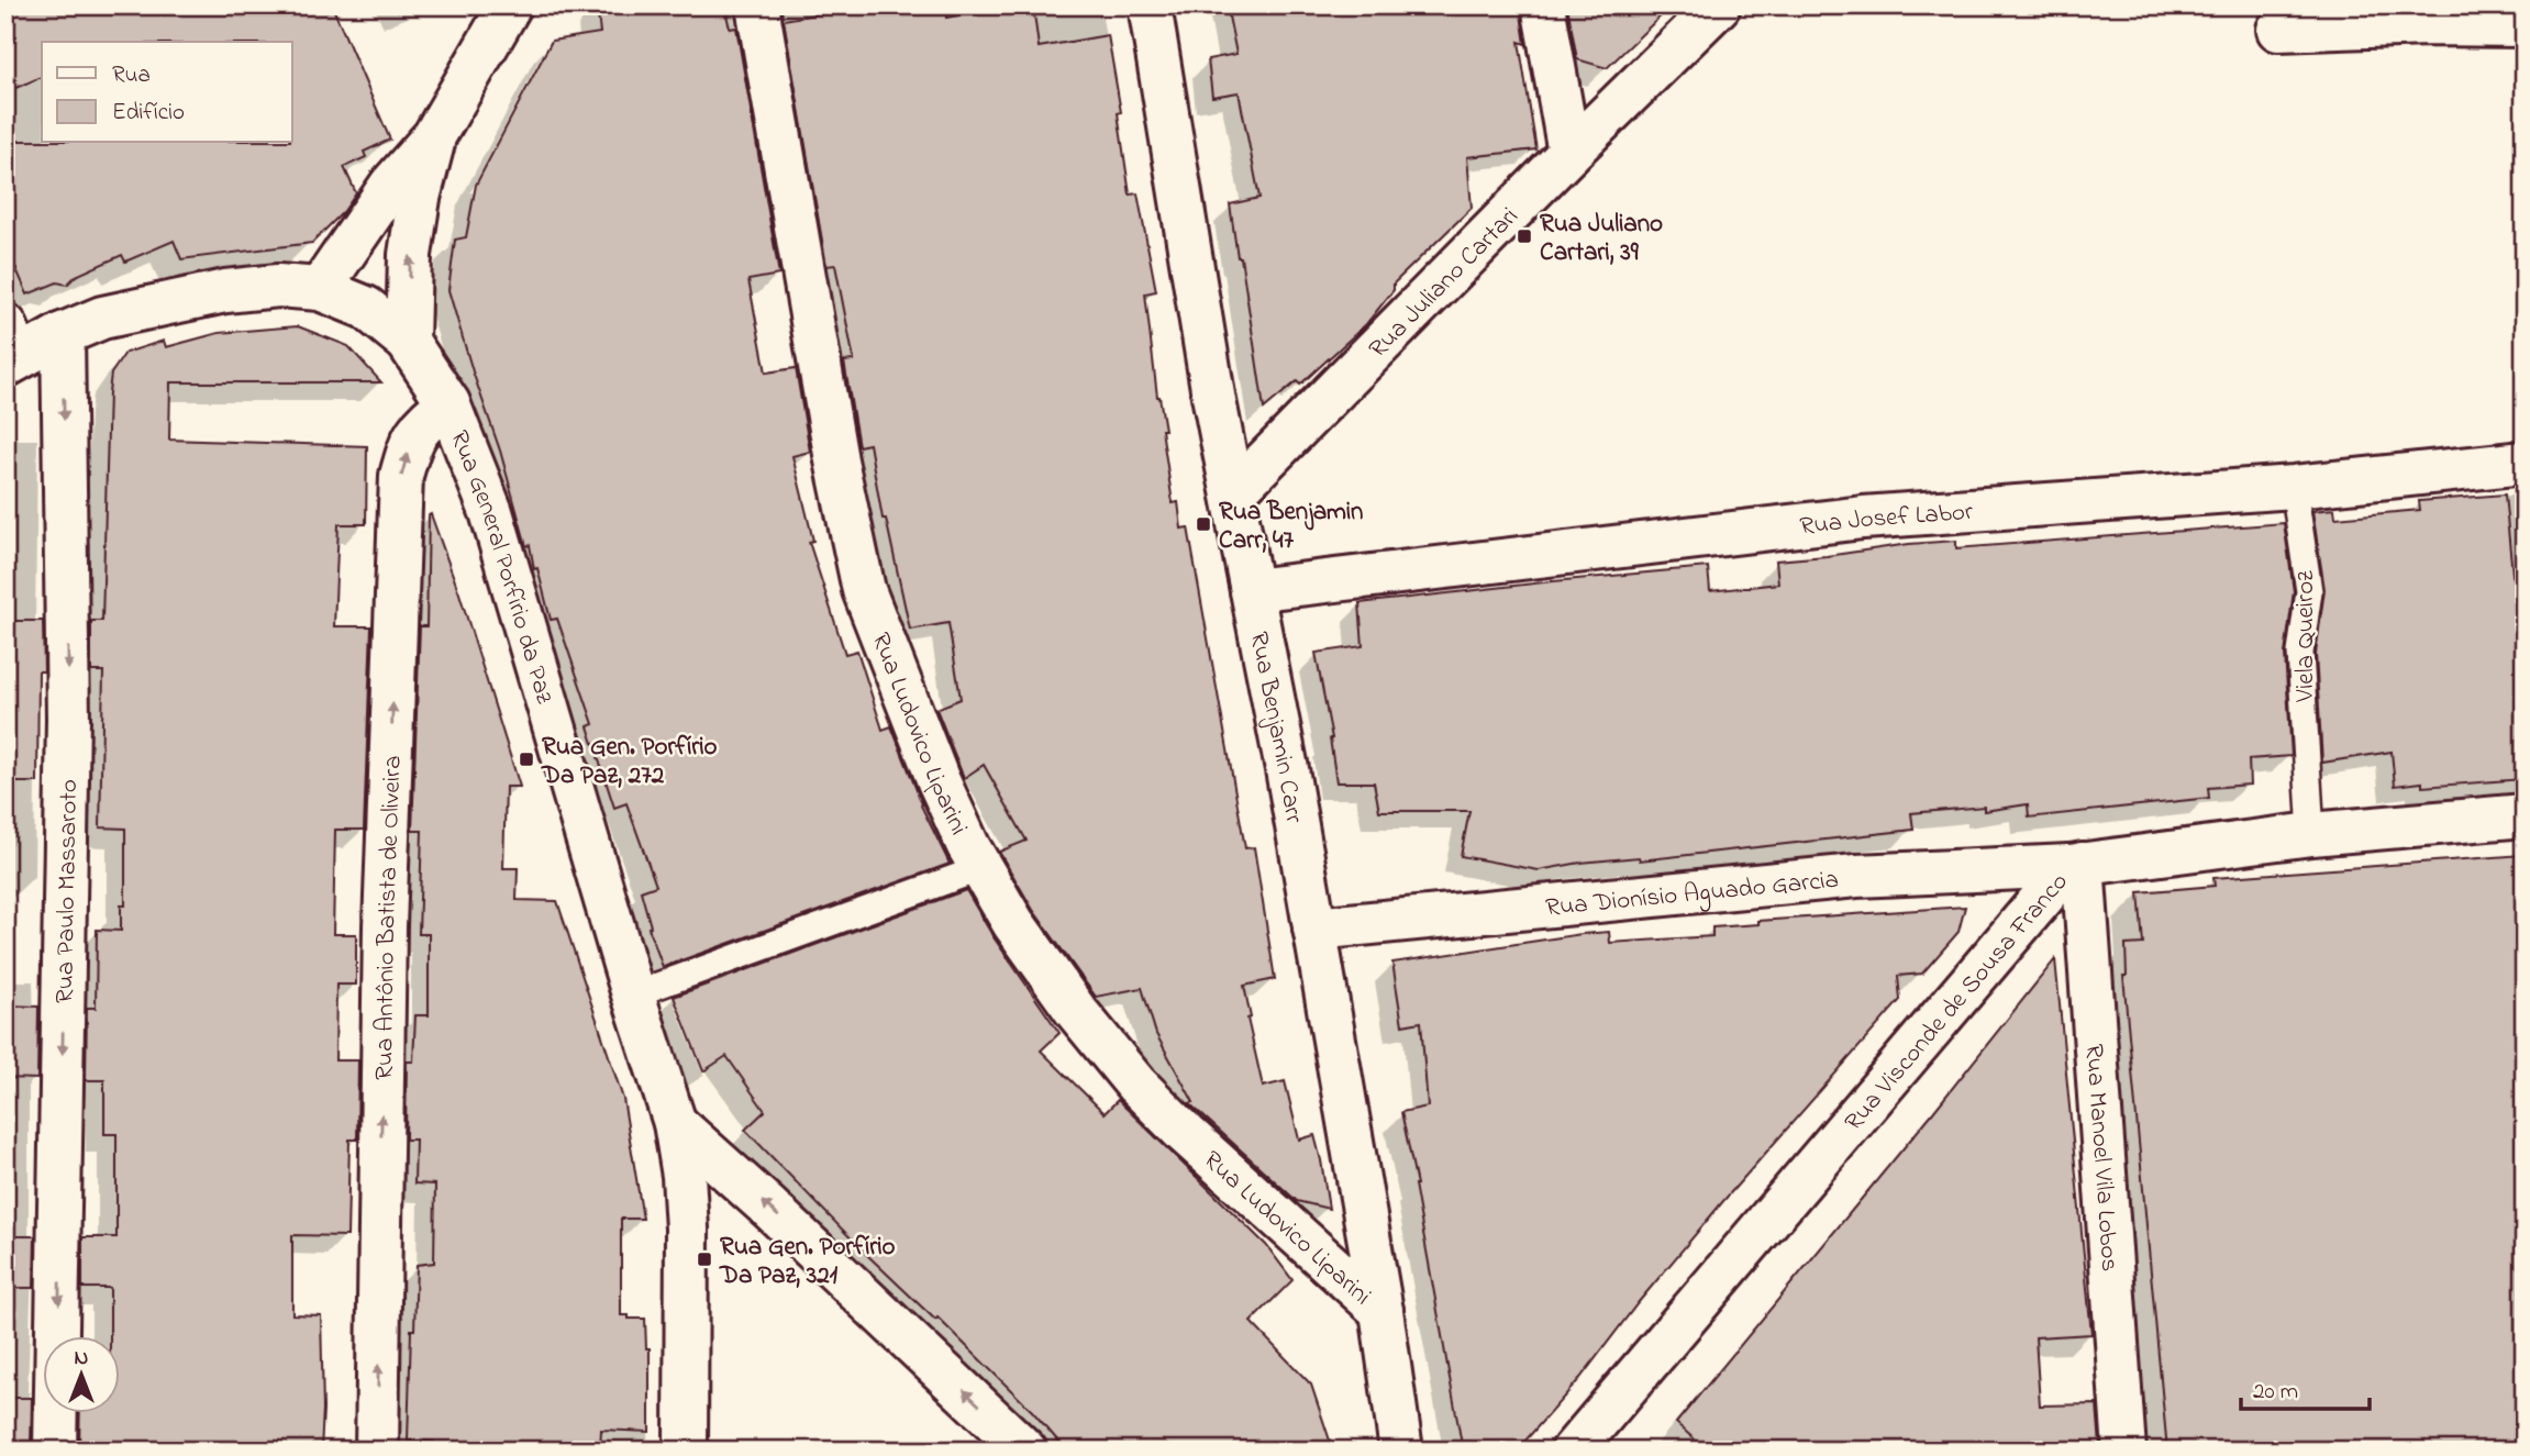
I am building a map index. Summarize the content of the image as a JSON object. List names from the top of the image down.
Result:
{
  "streets": {
    "street": [
      "Rua Juliano Cartari",
      "Rua Josef Labor",
      "Rua General Porfírio da Paz",
      "Rua Benjamin Carr",
      "Rua Ludovico Liparini",
      "Rua Paulo Massaroto",
      "Rua Dionísio Aguado Garcia",
      "Rua Antônio Batista de Oliveira",
      "Rua Visconde de Sousa Franco",
      "Rua Manoel Vila Lobos"
    ],
    "lane": ["Viela Queiroz"]
  },
  "crossings": [
    ["Rua Juliano Cartari", "Rua Benjamin Carr"],
    ["Rua Josef Labor", "Viela Queiroz"],
    ["Rua Josef Labor", "Rua Benjamin Carr"],
    ["Rua General Porfírio da Paz", "Rua Paulo Massaroto"],
    ["Rua General Porfírio da Paz", "Rua Antônio Batista de Oliveira"],
    ["Viela Queiroz", "Rua Visconde de Sousa Franco"],
    ["Rua Benjamin Carr", "Rua Ludovico Liparini"],
    ["Rua Benjamin Carr", "Rua Dionísio Aguado Garcia"],
    ["Rua Dionísio Aguado Garcia", "Rua Visconde de Sousa Franco"],
    ["Rua Dionísio Aguado Garcia", "Rua Manoel Vila Lobos"],
    ["Rua Visconde de Sousa Franco", "Rua Manoel Vila Lobos"]
  ],
  "one_way": ["Rua Paulo Massaroto", "Rua Antônio Batista de Oliveira"],
  "places": {
    "transit": [
      "Rua Juliano Cartari, 39",
      "Rua Benjamin Carr, 47",
      "Rua Gen. Porfírio Da Paz, 272",
      "Rua Gen. Porfírio Da Paz, 321"
    ]
  },
  "legend": ["Rua", "Edifício"],
  "scale_bar": "20 m",
  "north": "top"
}
